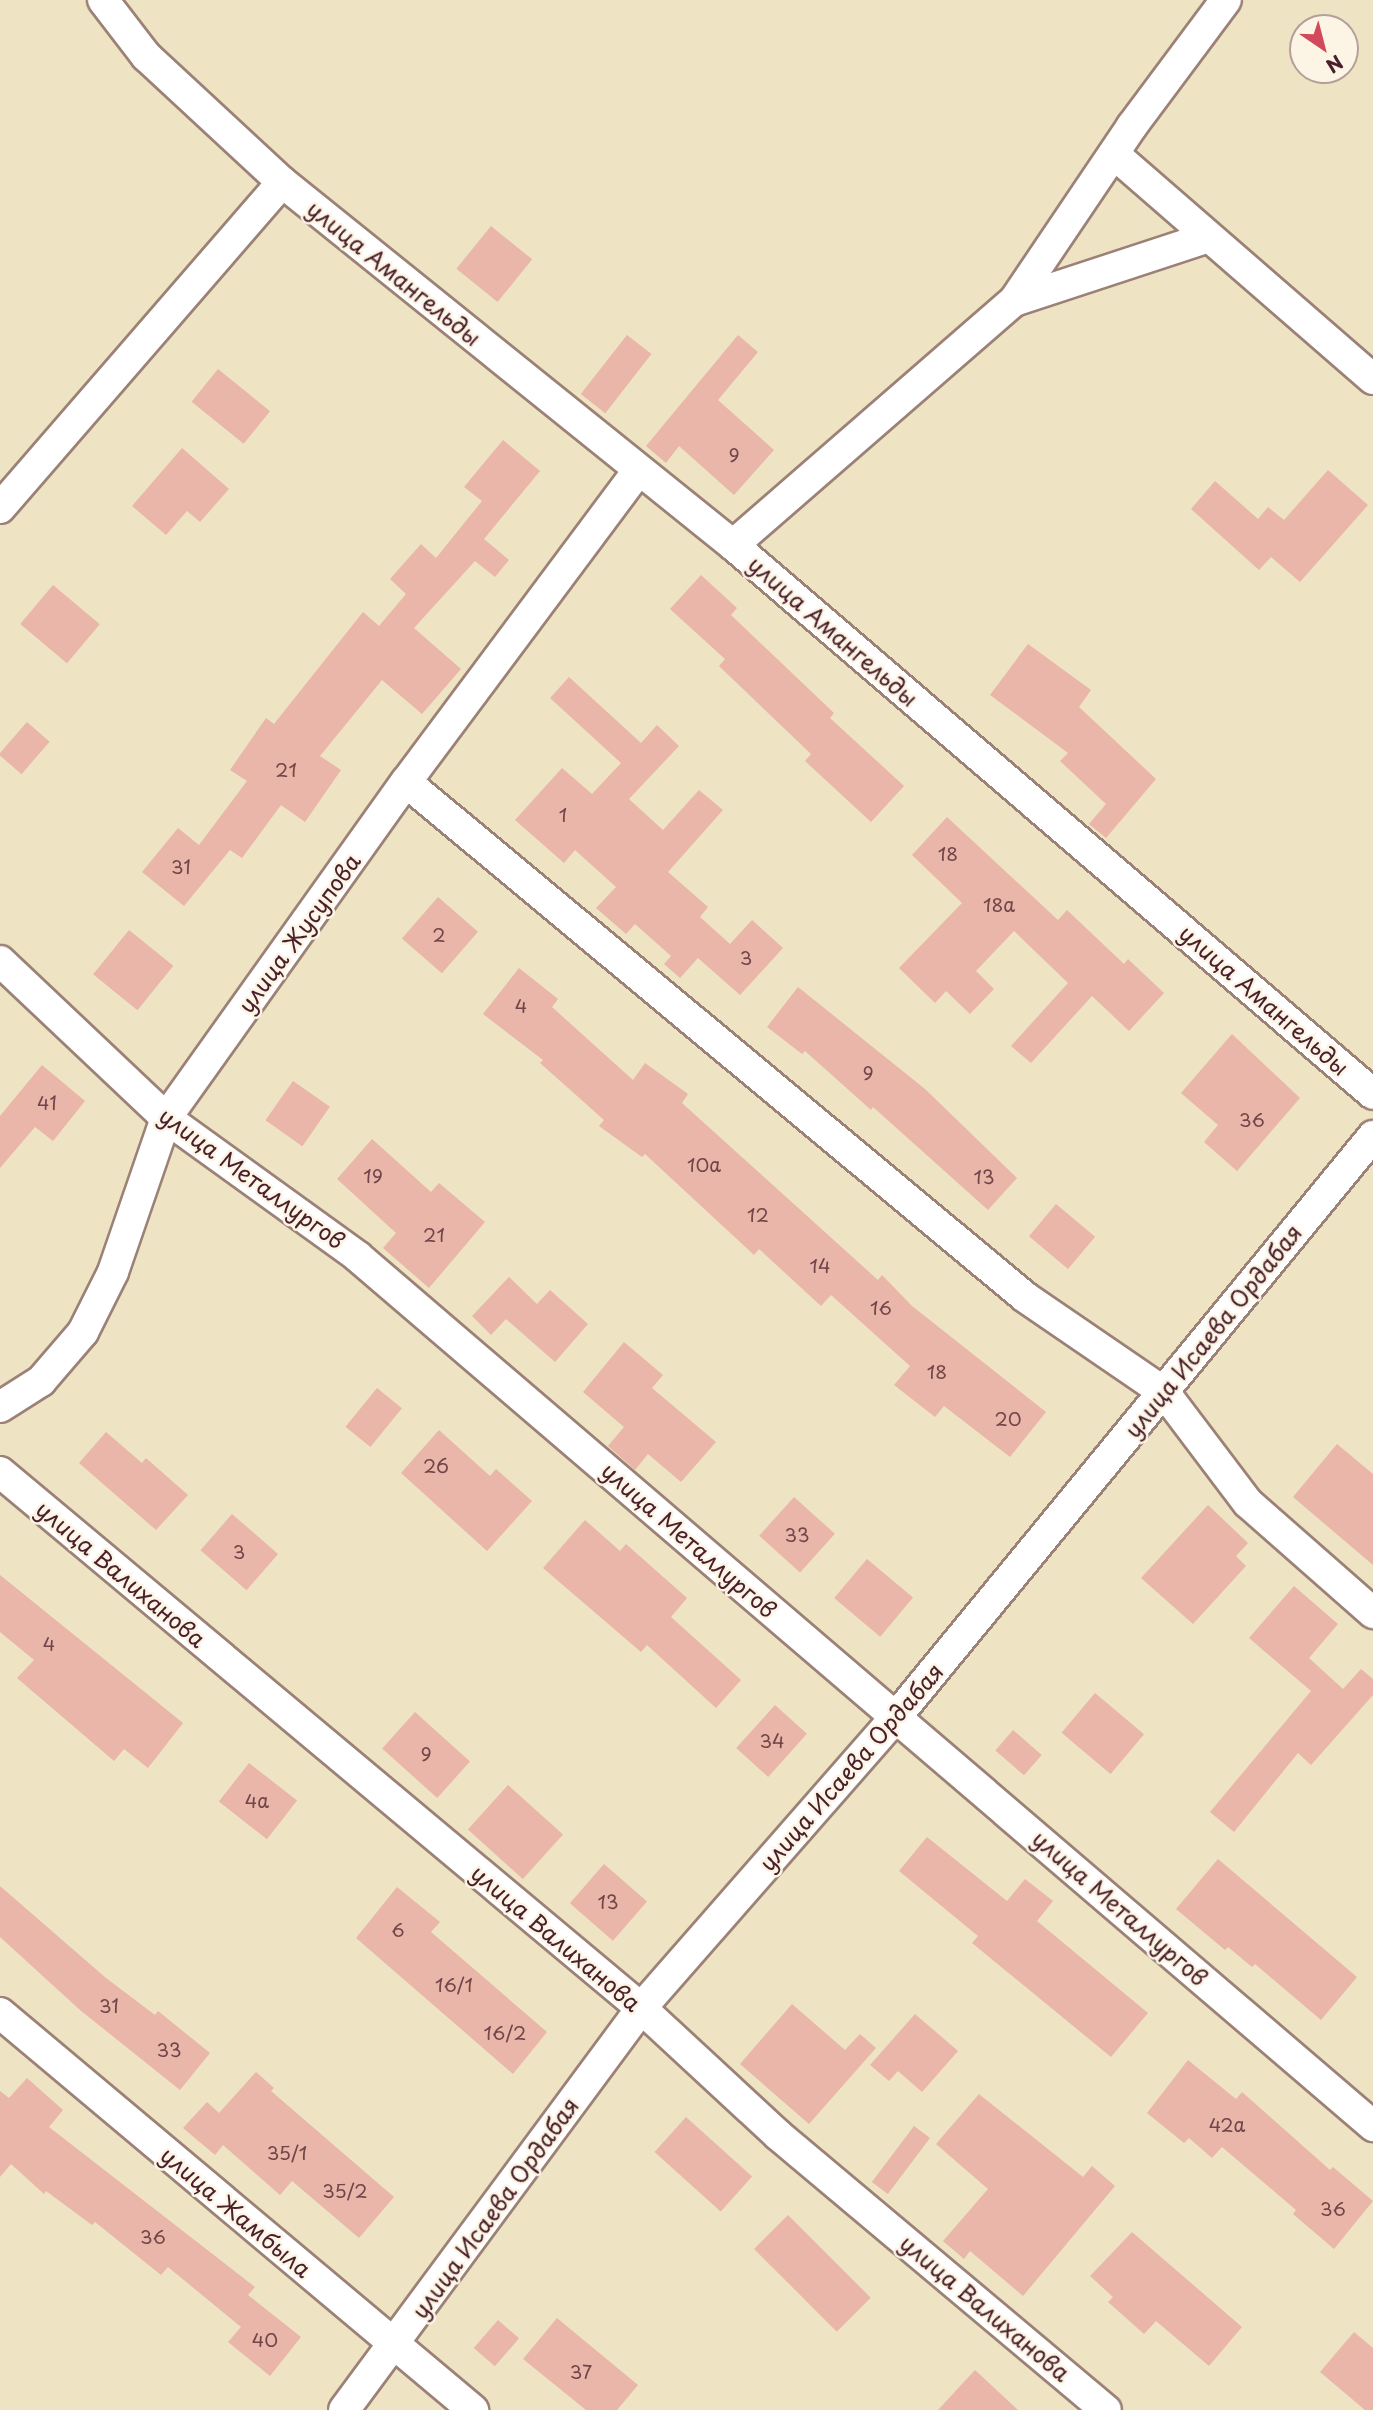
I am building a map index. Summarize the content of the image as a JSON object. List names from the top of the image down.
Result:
{
  "streets": {
    "street": [
      "улица Амангельды",
      "улица Жусупова",
      "улица Металлургов",
      "улица Исаева Ордабая",
      "улица Валиханова",
      "улица Жамбыла"
    ]
  },
  "crossings": [
    ["улица Амангельды", "улица Жусупова"],
    ["улица Жусупова", "улица Металлургов"],
    ["улица Металлургов", "улица Исаева Ордабая"],
    ["улица Исаева Ордабая", "улица Валиханова"],
    ["улица Исаева Ордабая", "улица Жамбыла"]
  ],
  "house_numbers": [
    "9",
    "21",
    "1",
    "18",
    "31",
    "18а",
    "2",
    "3",
    "4",
    "9",
    "41",
    "36",
    "10а",
    "19",
    "13",
    "12",
    "21",
    "14",
    "16",
    "18",
    "20",
    "26",
    "33",
    "3",
    "4",
    "34",
    "9",
    "4а",
    "13",
    "6",
    "16/1",
    "31",
    "16/2",
    "33",
    "42а",
    "35/1",
    "35/2",
    "36",
    "36",
    "40",
    "37"
  ],
  "north": "bottom right"
}
